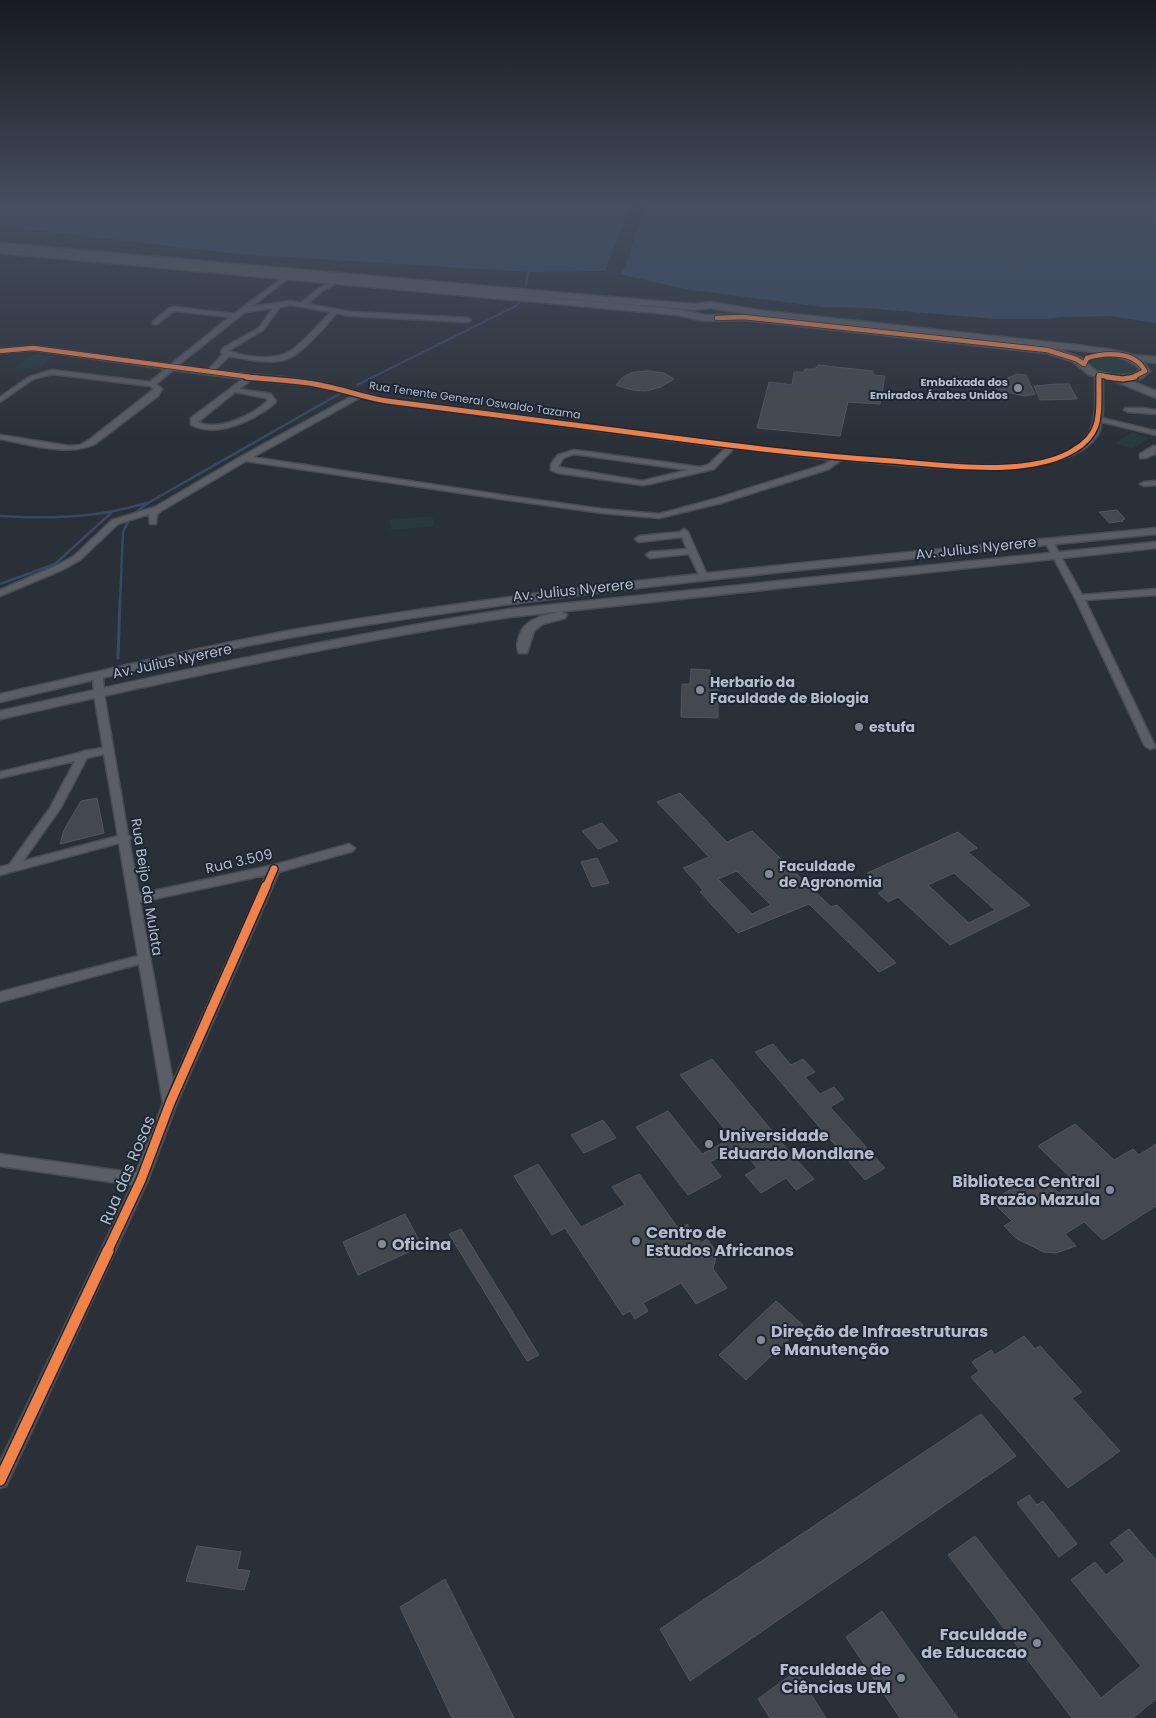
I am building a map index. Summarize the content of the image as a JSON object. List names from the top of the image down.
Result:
{
  "streets": {
    "main road": ["Av. Julius Nyerere"],
    "street": [
      "Rua Tenente General Oswaldo Tazama",
      "Rua 3.509",
      "Rua Beijo da Mulata",
      "Rua das Rosas"
    ]
  },
  "crossings": [
    ["Av. Julius Nyerere", "Rua Beijo da Mulata"],
    ["Rua 3.509", "Rua Beijo da Mulata"],
    ["Rua 3.509", "Rua das Rosas"],
    ["Rua Beijo da Mulata", "Rua das Rosas"]
  ],
  "places": [
    "Embaixada dos Emirados Árabes Unidos",
    "Herbario da Faculdade de Biologia",
    "estufa",
    "Faculdade de Agronomia",
    "Universidade Eduardo Mondlane",
    "Biblioteca Central Brazão Mazula",
    "Centro de Estudos Africanos",
    "Oficina",
    "Direção de Infraestruturas e Manutenção",
    "Faculdade de Educacao",
    "Faculdade de Ciências UEM"
  ]
}
